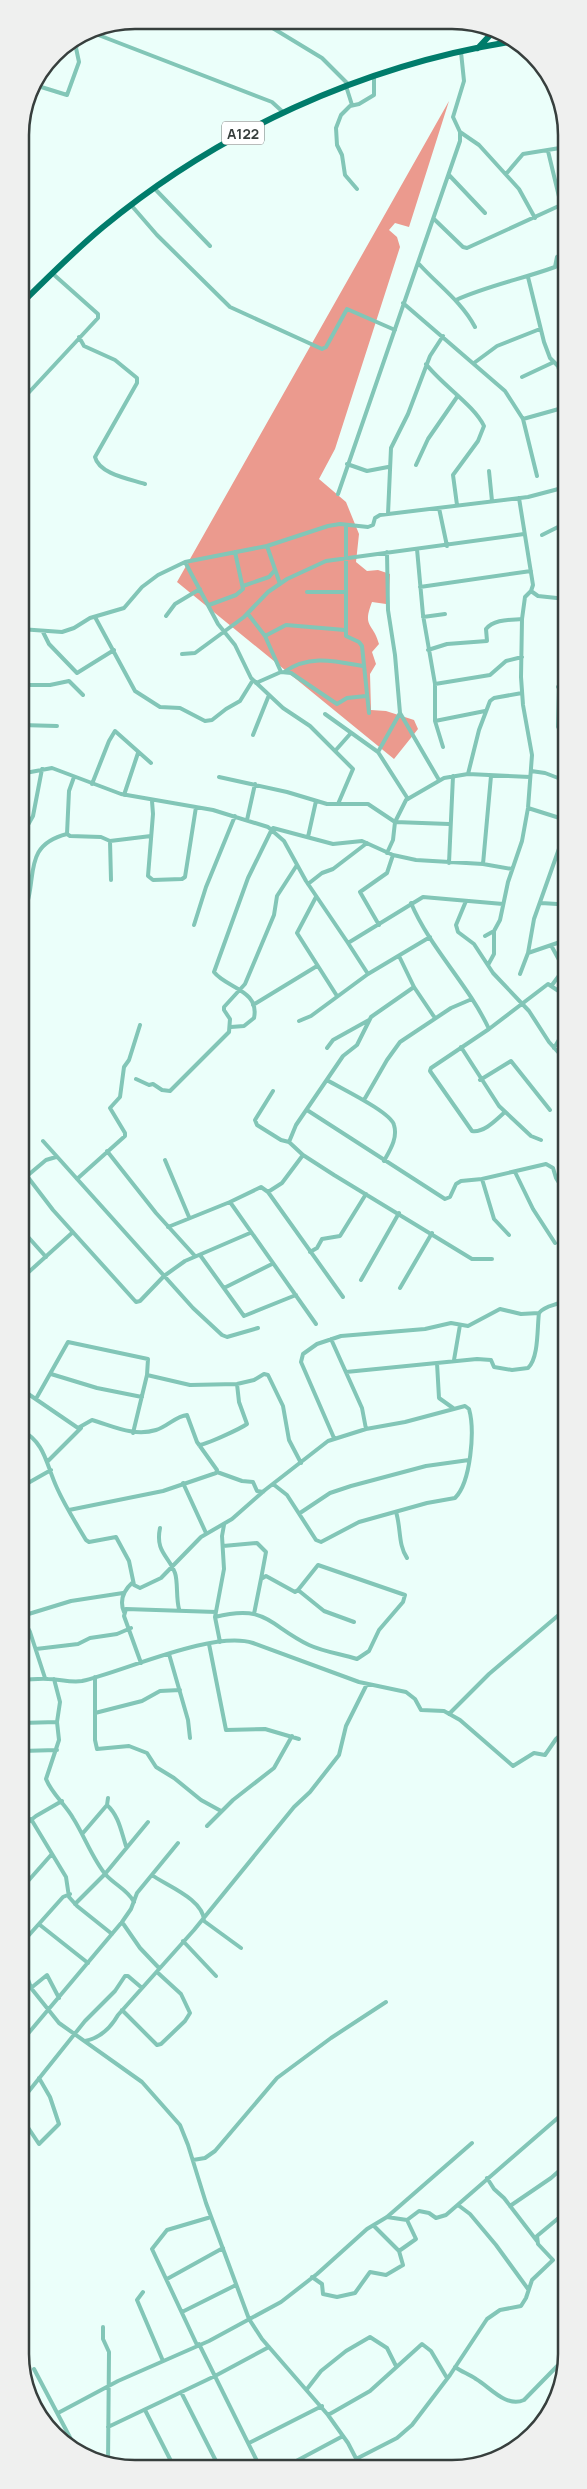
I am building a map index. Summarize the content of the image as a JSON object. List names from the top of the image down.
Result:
{
  "streets": {
    "highway": ["A122"]
  }
}
